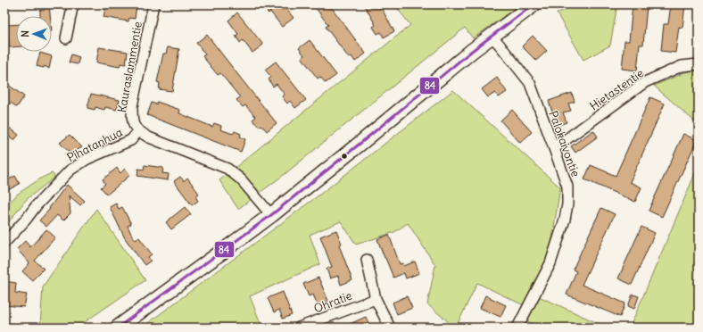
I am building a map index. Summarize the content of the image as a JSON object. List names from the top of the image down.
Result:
{
  "streets": {
    "street": [
      "Kauraslammentie",
      "Hietastentie",
      "Palokaivontie",
      "Pihatanhua",
      "Ohratie"
    ]
  },
  "crossings": [
    ["Kauraslammentie", "Pihatanhua"],
    ["Hietastentie", "Palokaivontie"]
  ],
  "lines": ["transit line 84"],
  "north": "left"
}
